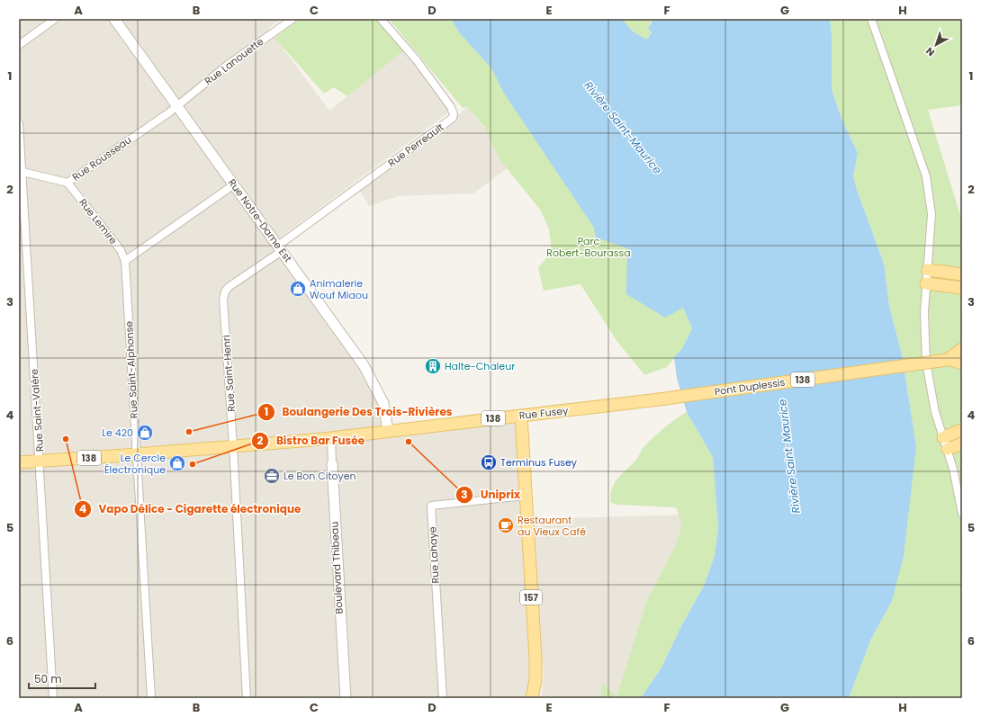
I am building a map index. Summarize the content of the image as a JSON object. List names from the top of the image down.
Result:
{
  "streets": {
    "main road": [
      "138",
      "Pont Duplessis",
      "Rue Fusey",
      "157"
    ],
    "street": [
      "Rue Lanouette",
      "Rue Perreault",
      "Rue Rousseau",
      "Rue Notre-Dame Est",
      "Rue Lemire",
      "Rue Saint-Alphonse",
      "Rue Saint-Henri",
      "Rue Saint-Valère",
      "Rue Lahaye",
      "Boulevard Thibeau"
    ]
  },
  "crossings": [
    ["Rue Lanouette", "Rue Rousseau"],
    ["Rue Lanouette", "Rue Notre-Dame Est"],
    ["Rue Perreault", "Rue Notre-Dame Est"],
    ["Rue Perreault", "Rue Saint-Henri"],
    ["Rue Rousseau", "Rue Notre-Dame Est"],
    ["Rue Rousseau", "Rue Lemire"],
    ["Rue Rousseau", "Rue Saint-Valère"],
    ["Rue Notre-Dame Est", "Rue Saint-Henri"],
    ["Rue Notre-Dame Est", "Rue Fusey"],
    ["Rue Lemire", "Rue Saint-Alphonse"],
    ["Rue Saint-Alphonse", "Rue Fusey"],
    ["Rue Saint-Henri", "Rue Fusey"],
    ["138", "Pont Duplessis"],
    ["Pont Duplessis", "Rue Fusey"],
    ["Rue Saint-Valère", "Rue Fusey"],
    ["Rue Fusey", "Boulevard Thibeau"],
    ["Rue Fusey", "157"],
    ["Rue Lahaye", "157"]
  ],
  "water": ["Rivière Saint-Maurice"],
  "parks": ["Parc Robert-Bourassa"],
  "places": {
    "shop": ["Animalerie Wouf Miaou", "Le 420", "Le Cercle Électronique"],
    "building": ["Halte-Chaleur"],
    "other": [
      "Boulangerie Des Trois-Rivières",
      "Vapo Délice - Cigarette électronique",
      "Uniprix",
      "Bistro Bar Fusée"
    ],
    "bus stop": ["Terminus Fusey"],
    "office": ["Le Bon Citoyen"],
    "cafe": ["Restaurant au Vieux Café"]
  },
  "scale_bar": "50 m",
  "north": "bottom left",
  "grid": {
    "columns": [
      "A",
      "B",
      "C",
      "D",
      "E",
      "F",
      "G",
      "H"
    ],
    "rows": [
      "1",
      "2",
      "3",
      "4",
      "5",
      "6"
    ]
  }
}
